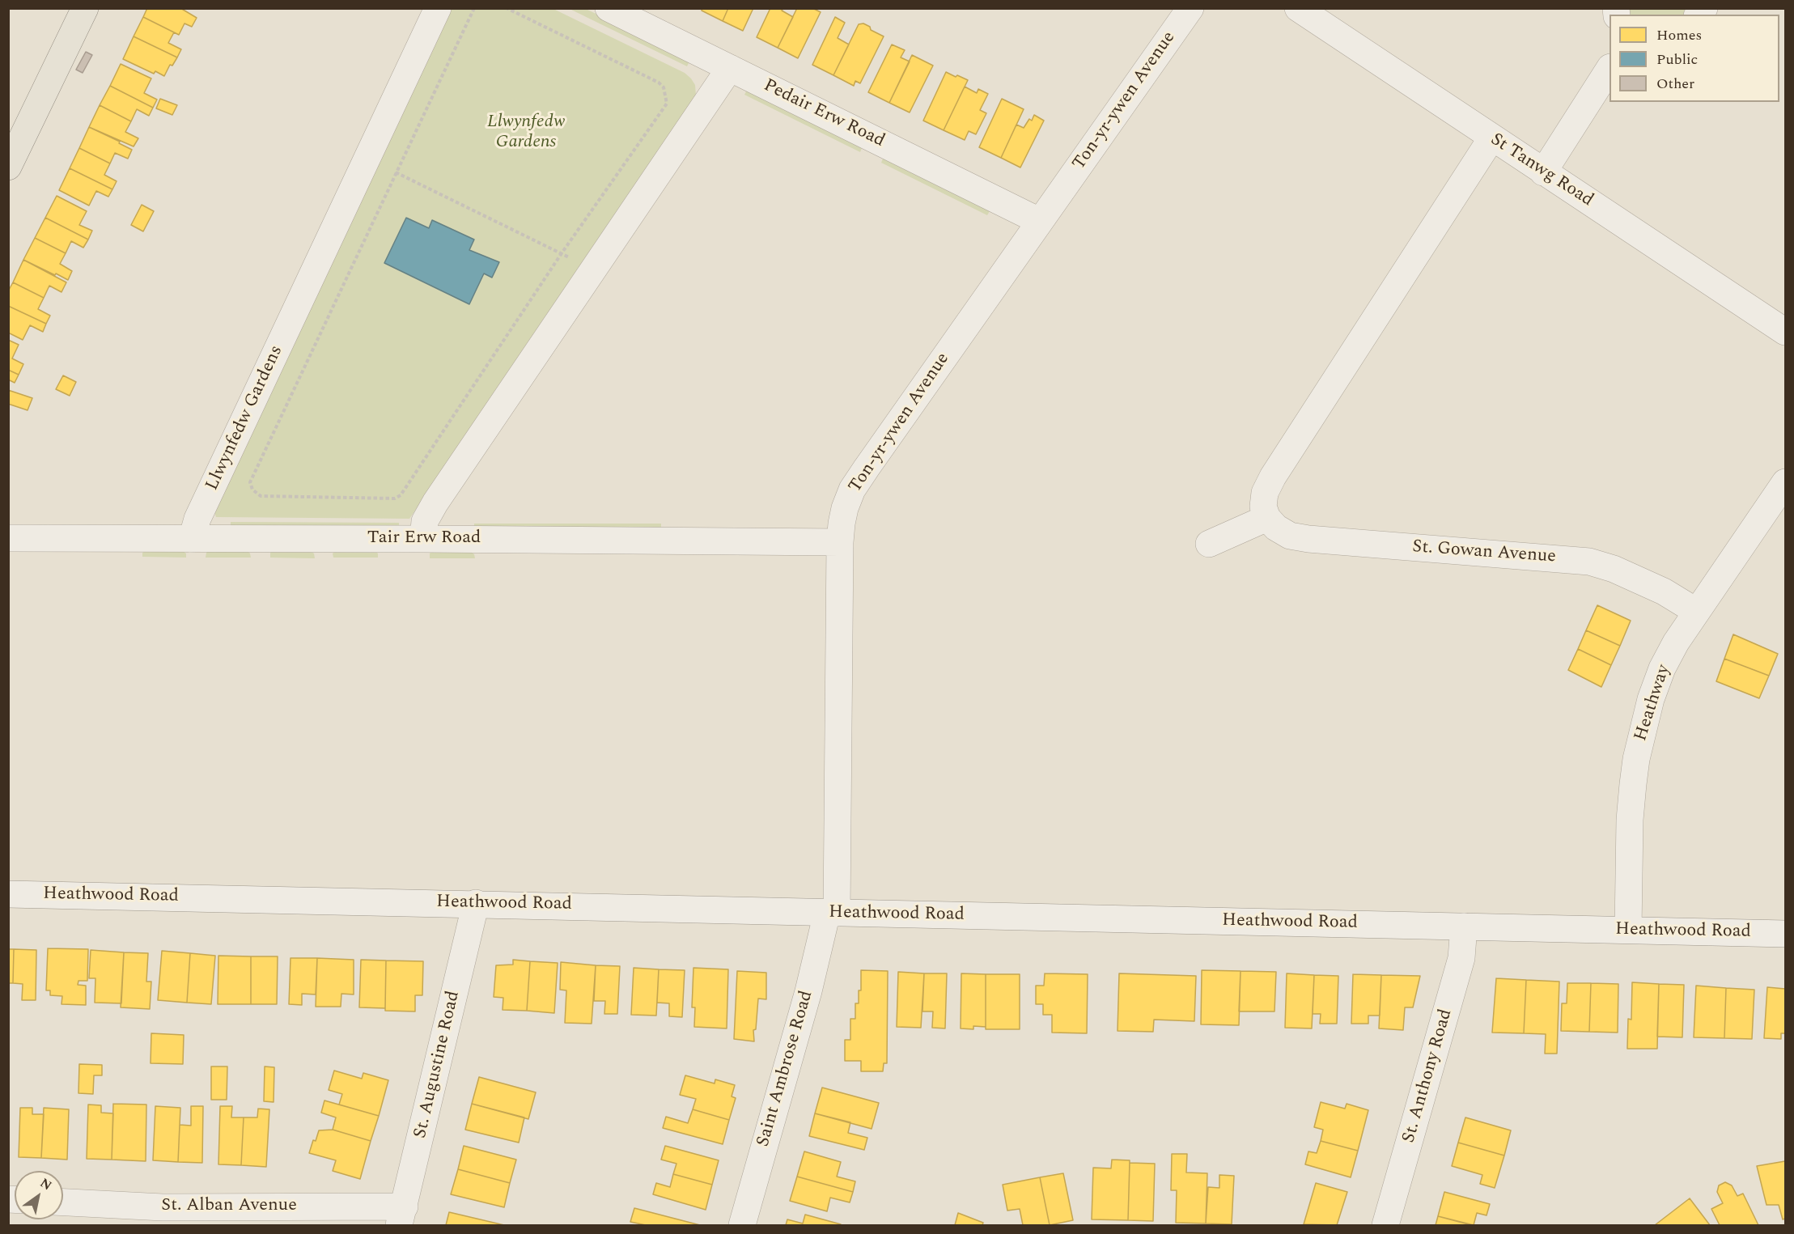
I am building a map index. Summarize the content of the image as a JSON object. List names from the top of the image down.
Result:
{
  "streets": {
    "street": [
      "Ton-yr-ywen Avenue",
      "Pedair Erw Road",
      "St Tanwg Road",
      "Llwynfedw Gardens",
      "Tair Erw Road",
      "St. Gowan Avenue",
      "Heathway",
      "Heathwood Road",
      "St. Augustine Road",
      "Saint Ambrose Road",
      "St. Anthony Road",
      "St. Alban Avenue"
    ]
  },
  "crossings": [
    ["Ton-yr-ywen Avenue", "Pedair Erw Road"],
    ["Ton-yr-ywen Avenue", "Tair Erw Road"],
    ["Ton-yr-ywen Avenue", "Heathwood Road"],
    ["Ton-yr-ywen Avenue", "Saint Ambrose Road"],
    ["Llwynfedw Gardens", "Tair Erw Road"],
    ["St. Gowan Avenue", "Heathway"],
    ["Heathway", "Heathwood Road"],
    ["Heathwood Road", "St. Augustine Road"],
    ["Heathwood Road", "Saint Ambrose Road"],
    ["Heathwood Road", "St. Anthony Road"],
    ["St. Augustine Road", "St. Alban Avenue"]
  ],
  "parks": ["Llwynfedw Gardens"],
  "legend": ["Homes", "Public", "Other"],
  "north": "top right"
}
